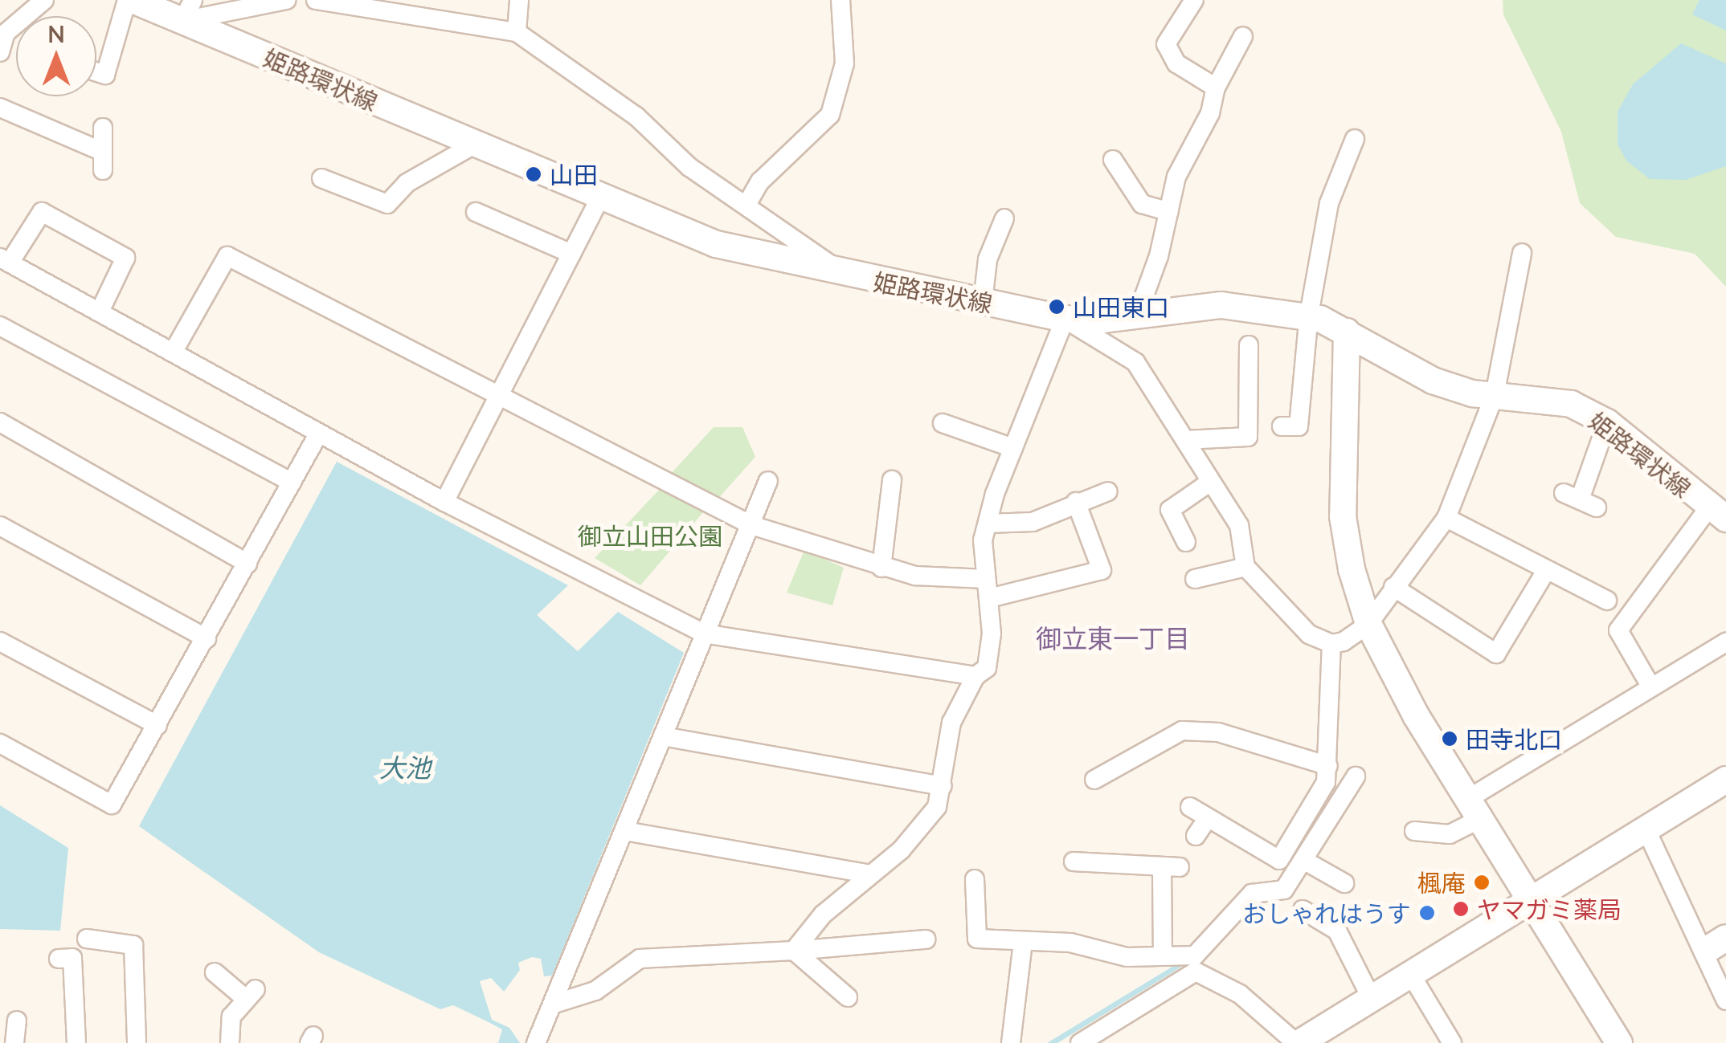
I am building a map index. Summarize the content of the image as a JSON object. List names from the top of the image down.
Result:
{
  "streets": {
    "main road": ["姫路環状線"]
  },
  "districts": ["御立東一丁目"],
  "water": ["大池"],
  "parks": ["御立山田公園"],
  "places": [
    "山田",
    "山田東口",
    "田寺北口",
    "楓庵",
    "ヤマガミ薬局",
    "おしゃれはうす"
  ],
  "north": "top"
}
